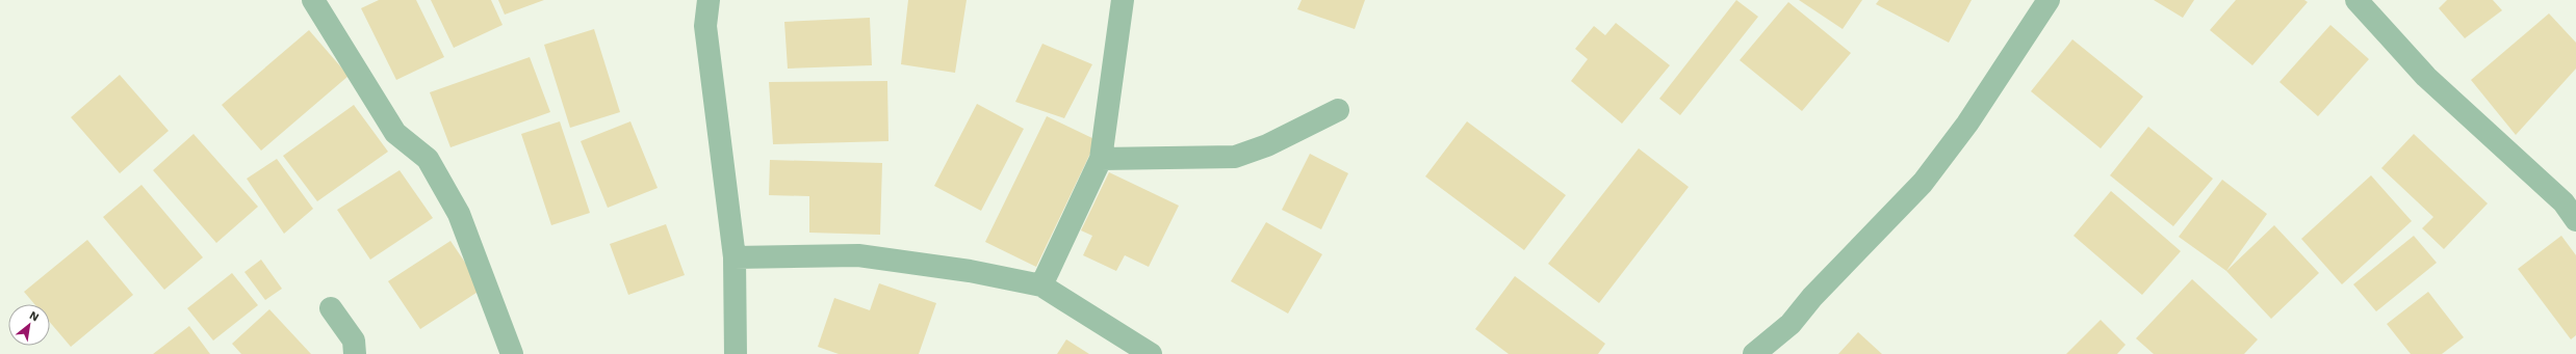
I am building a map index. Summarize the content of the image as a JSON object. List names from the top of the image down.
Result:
{
  "north": "top right"
}
